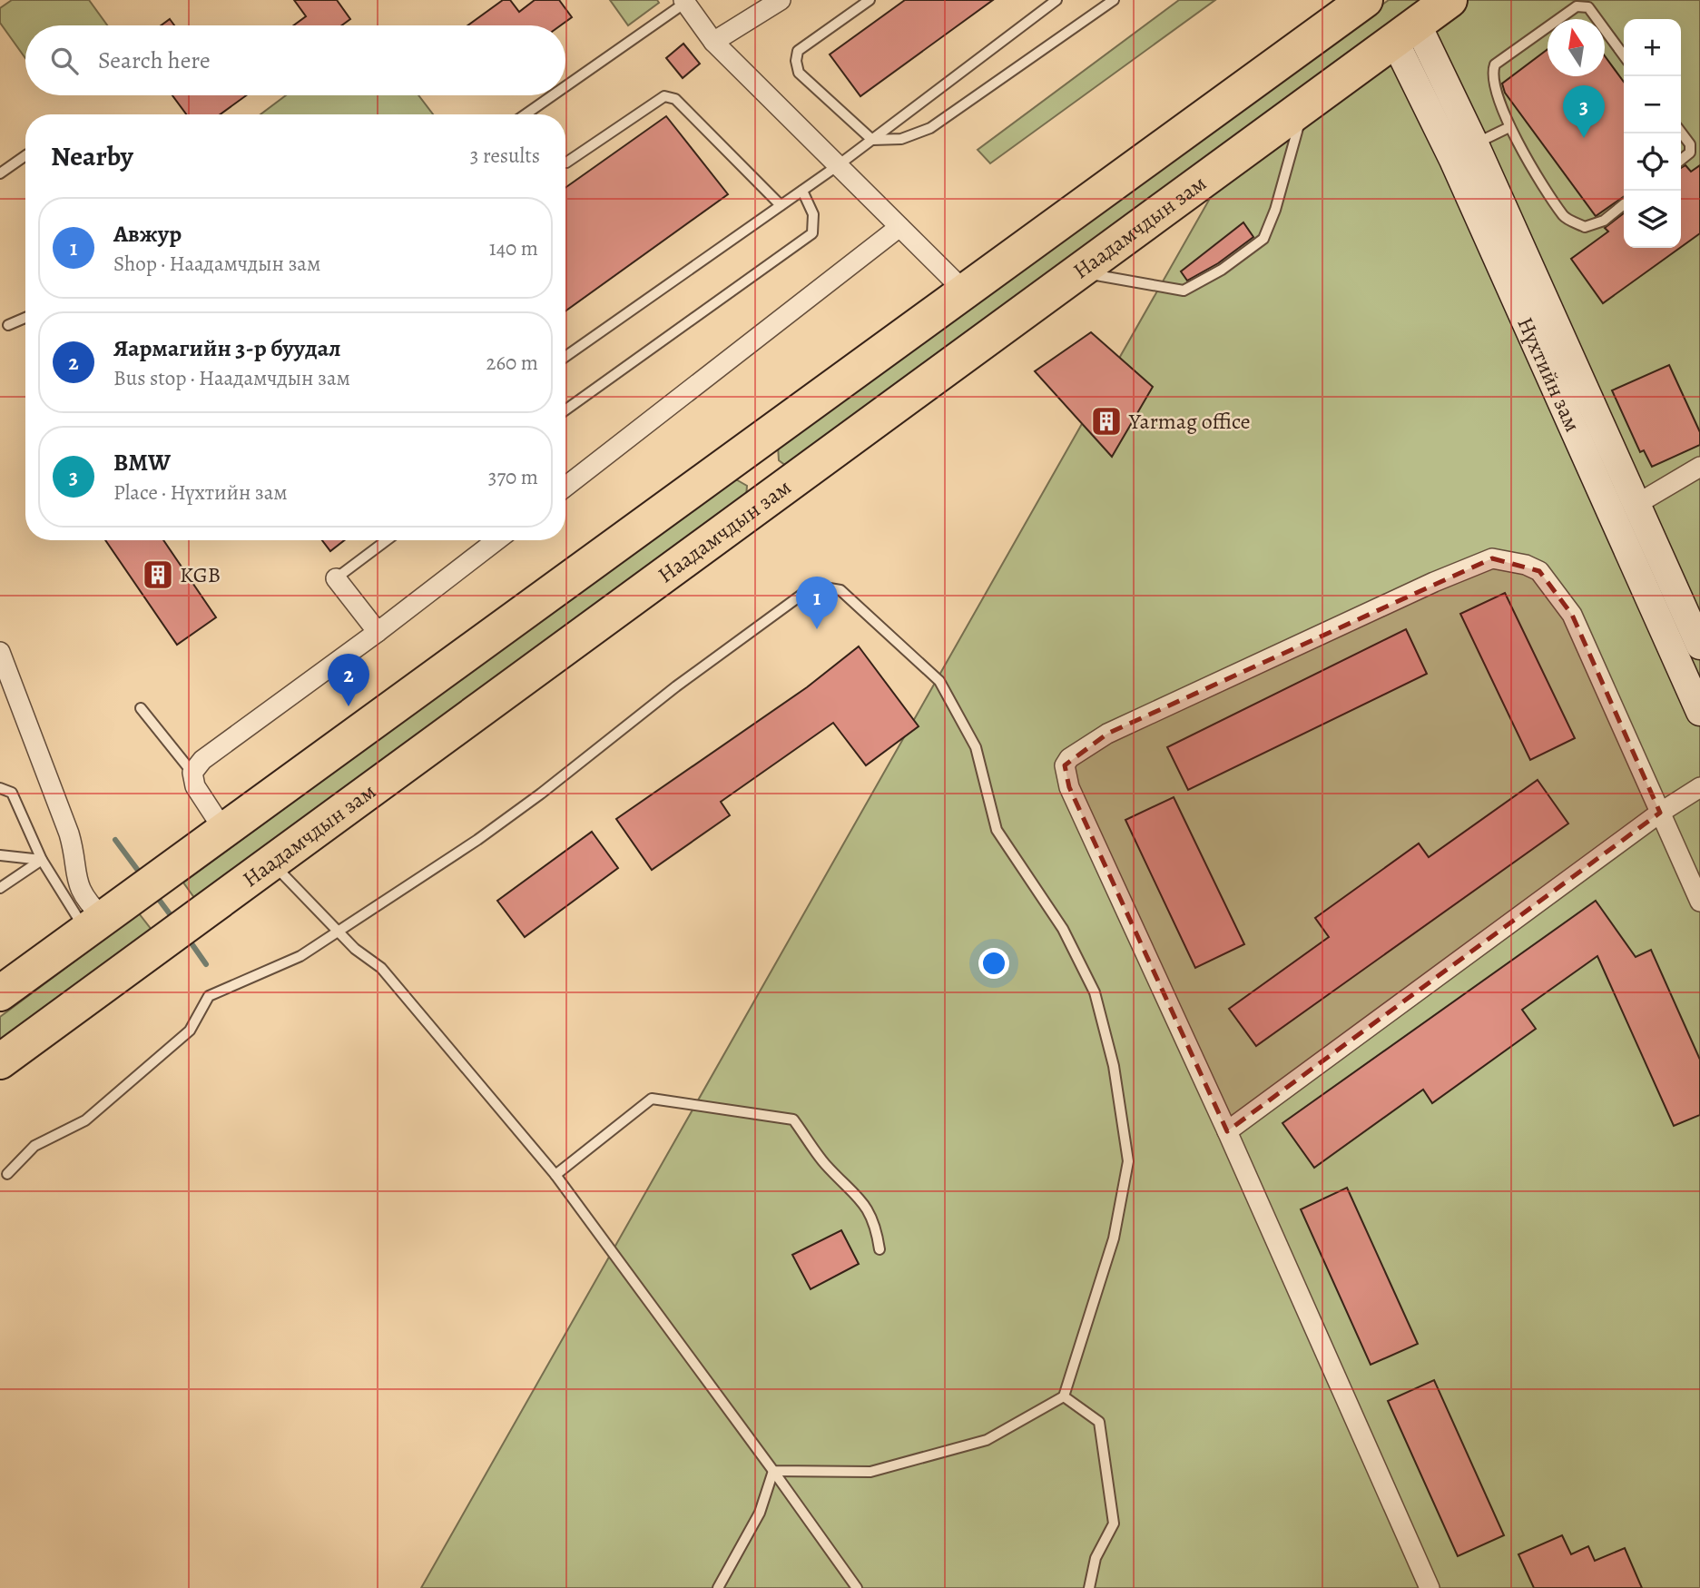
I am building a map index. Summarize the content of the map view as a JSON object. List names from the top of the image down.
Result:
{
  "streets": {
    "highway": ["Наадамчдын зам"],
    "main road": ["Нүхтийн зам"]
  },
  "crossings": [
    ["Наадамчдын зам", "Нүхтийн зам"]
  ],
  "places": {
    "building": ["Yarmag office", "KGB"]
  },
  "north": "top",
  "page": {
    "map_buttons": ["+", "−"],
    "search": "Search here",
    "pins": ["3", "1", "2"],
    "heading": ["Nearby", "3 results"],
    "list": [
      {
        "mark": "1",
        "name": "Авжур",
        "note": "Shop · Наадамчдын зам",
        "value": "140 m"
      },
      {
        "mark": "2",
        "name": "Яармагийн 3-р буудал",
        "note": "Bus stop · Наадамчдын зам",
        "value": "260 m"
      },
      {
        "mark": "3",
        "name": "BMW",
        "note": "Place · Нүхтийн зам",
        "value": "370 m"
      }
    ]
  }
}
